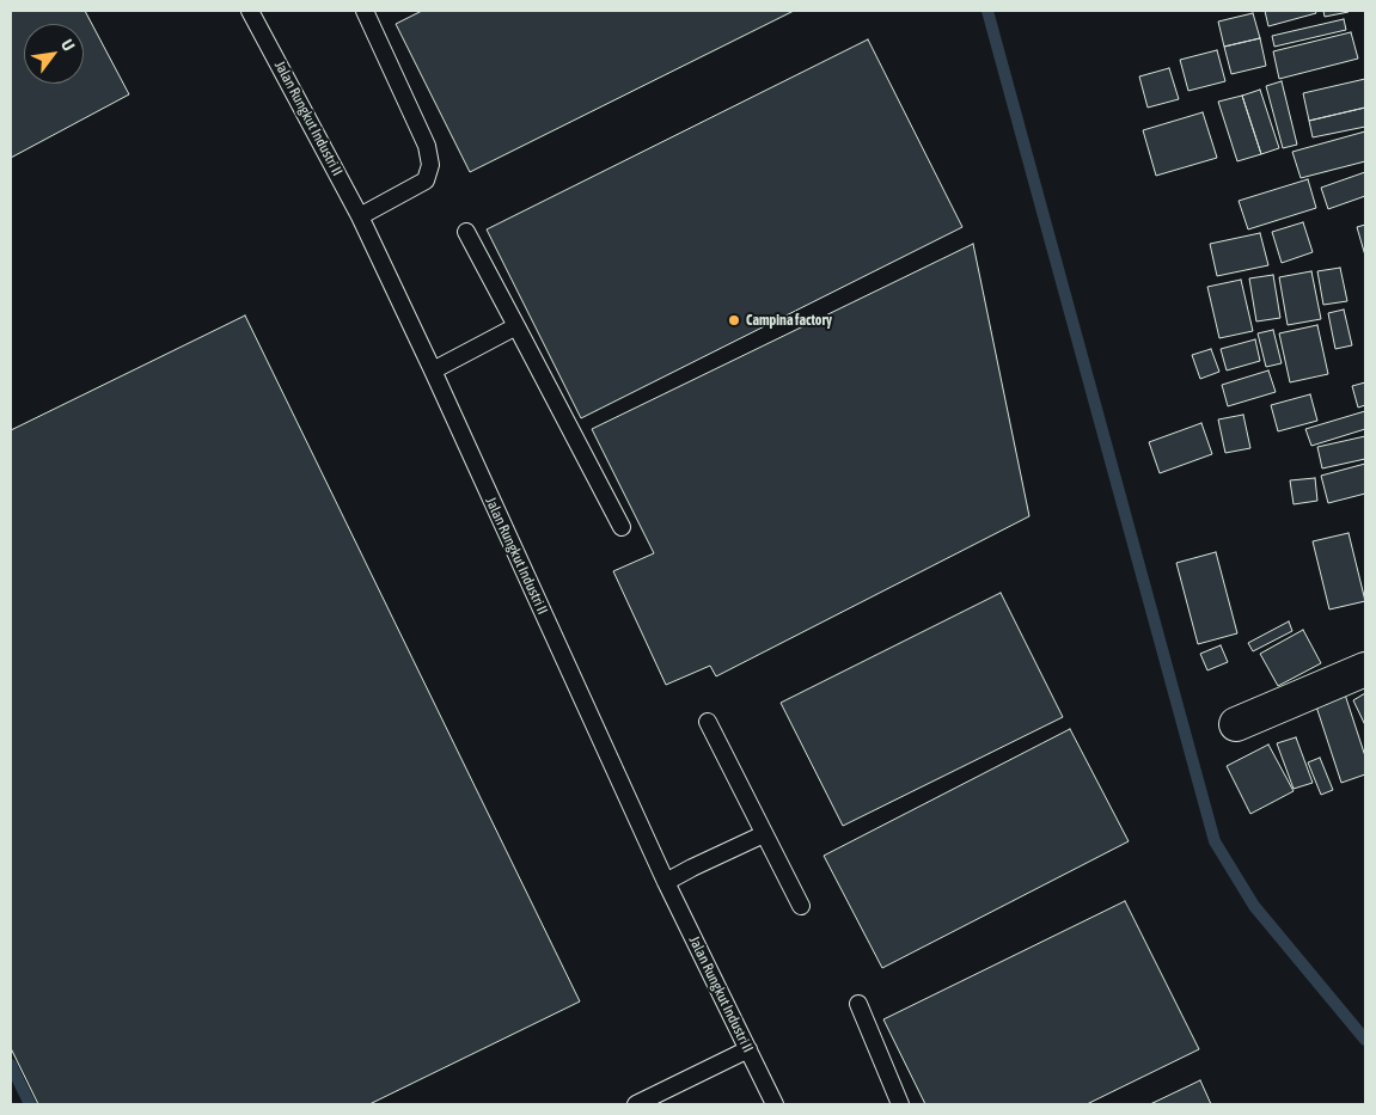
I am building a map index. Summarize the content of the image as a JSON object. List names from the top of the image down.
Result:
{
  "streets": {
    "lane": ["Jalan Rungkut Industri II"]
  },
  "places": ["Campina factory"],
  "north": "top right"
}
